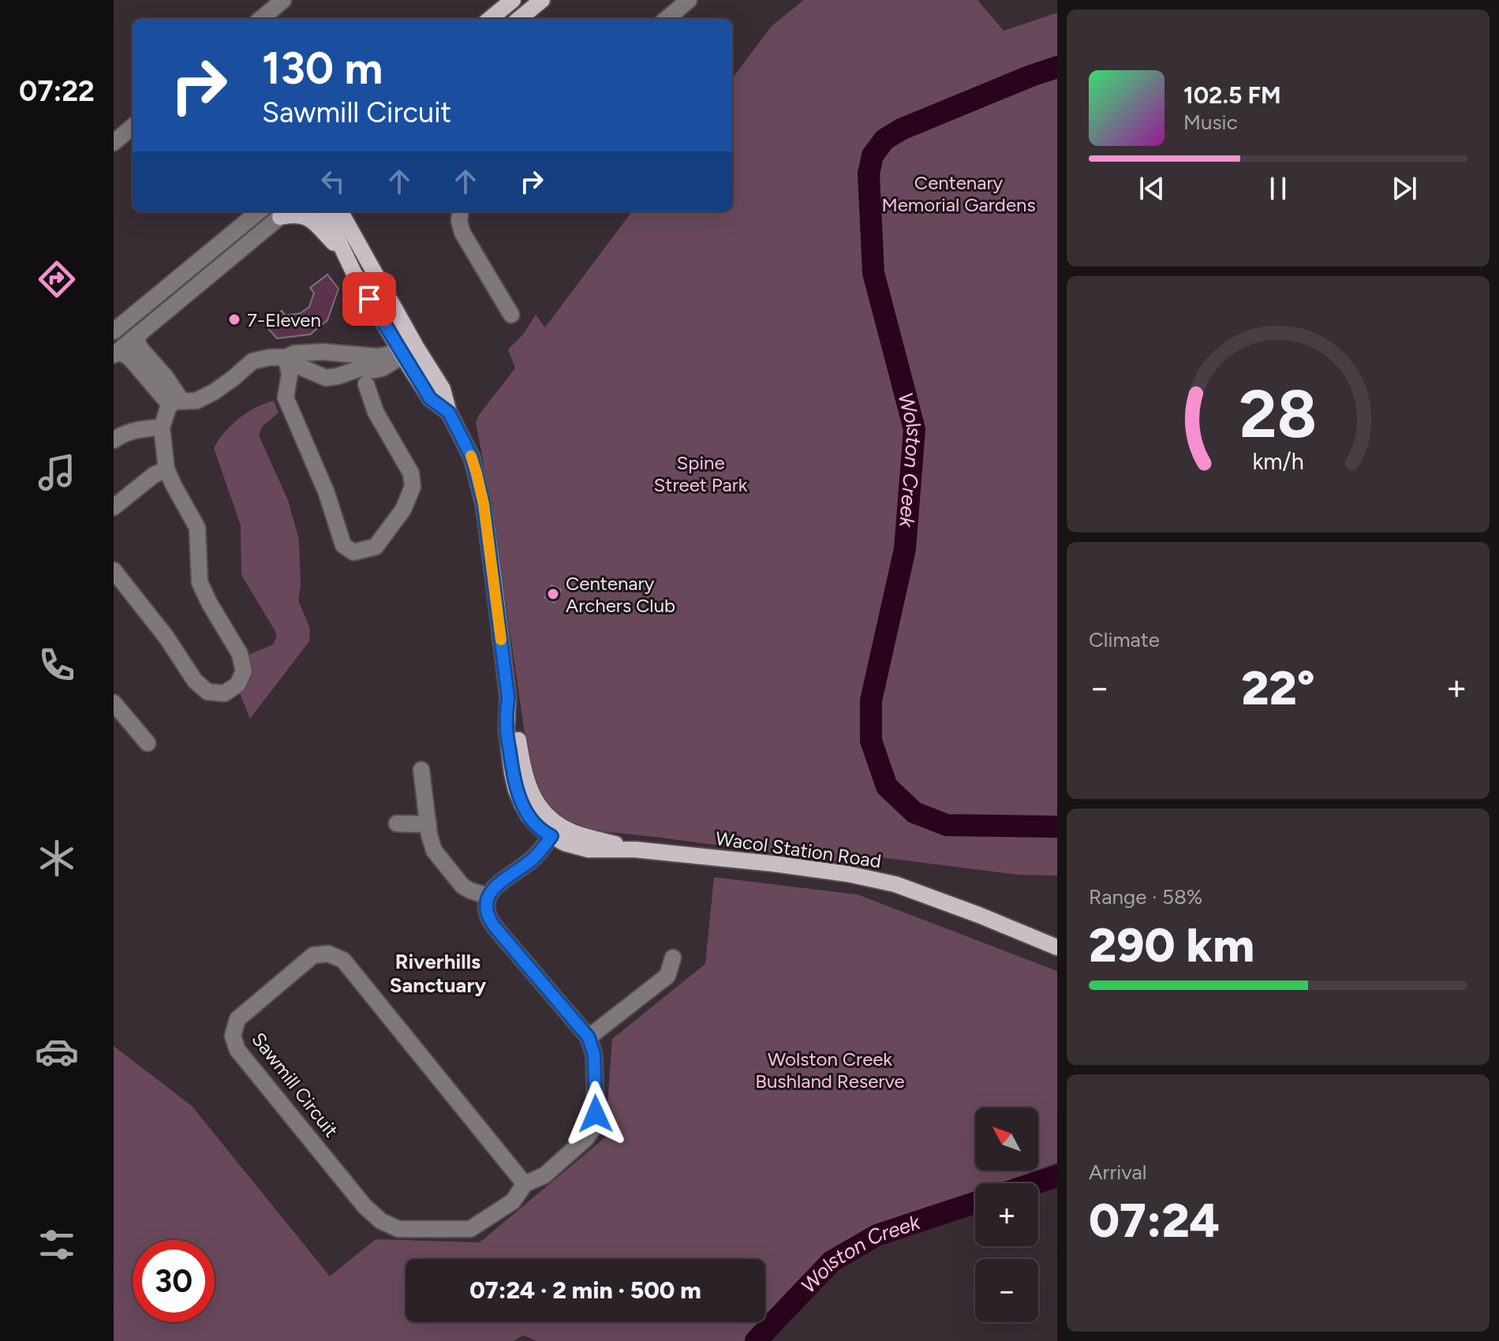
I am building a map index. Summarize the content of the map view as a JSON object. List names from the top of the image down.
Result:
{
  "streets": {
    "main road": ["Wacol Station Road"],
    "street": ["Sawmill Circuit"]
  },
  "districts": ["Riverhills Sanctuary"],
  "water": ["Wolston Creek"],
  "parks": ["Centenary Memorial Gardens", "Spine Street Park", "Wolston Creek Bushland Reserve"],
  "places": ["7-Eleven", "Centenary Archers Club"],
  "north": "top left",
  "page": {
    "tabs": "07:22",
    "turn": ["130 m", "Sawmill Circuit"],
    "song": ["102.5 FM", "Music"],
    "tile": [
      "Climate",
      ["Range · 58%", "290 km"],
      ["Arrival", "07:24"]
    ],
    "heat": ["−", "22°", "+"],
    "map_buttons": ["+", "−"],
    "limit": "30",
    "trip": "07:24 · 2 min · 500 m",
    "gauge": ["28", "km/h"]
  }
}
